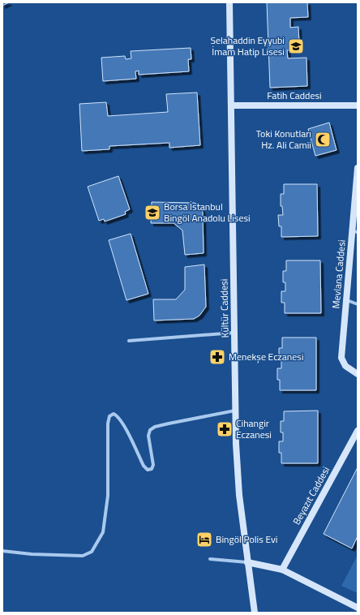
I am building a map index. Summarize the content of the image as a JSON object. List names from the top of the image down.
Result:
{
  "streets": {
    "street": [
      "Fatih Caddesi",
      "Mevlana Caddesi",
      "Kültür Caddesi",
      "Beyazıt Caddesi"
    ]
  },
  "crossings": [
    ["Fatih Caddesi", "Kültür Caddesi"]
  ],
  "places": {
    "school or university": ["Selahaddin Eyyubi İmam Hatip Lisesi", "Borsa İstanbul Bingöl Anadolu Lisesi"],
    "mosque": ["Toki Konutları Hz. Ali Camii"],
    "pharmacy": ["Menekşe Eczanesi", "Cihangir Eczanesi"],
    "hotel": ["Bingöl Polis Evi"]
  }
}
